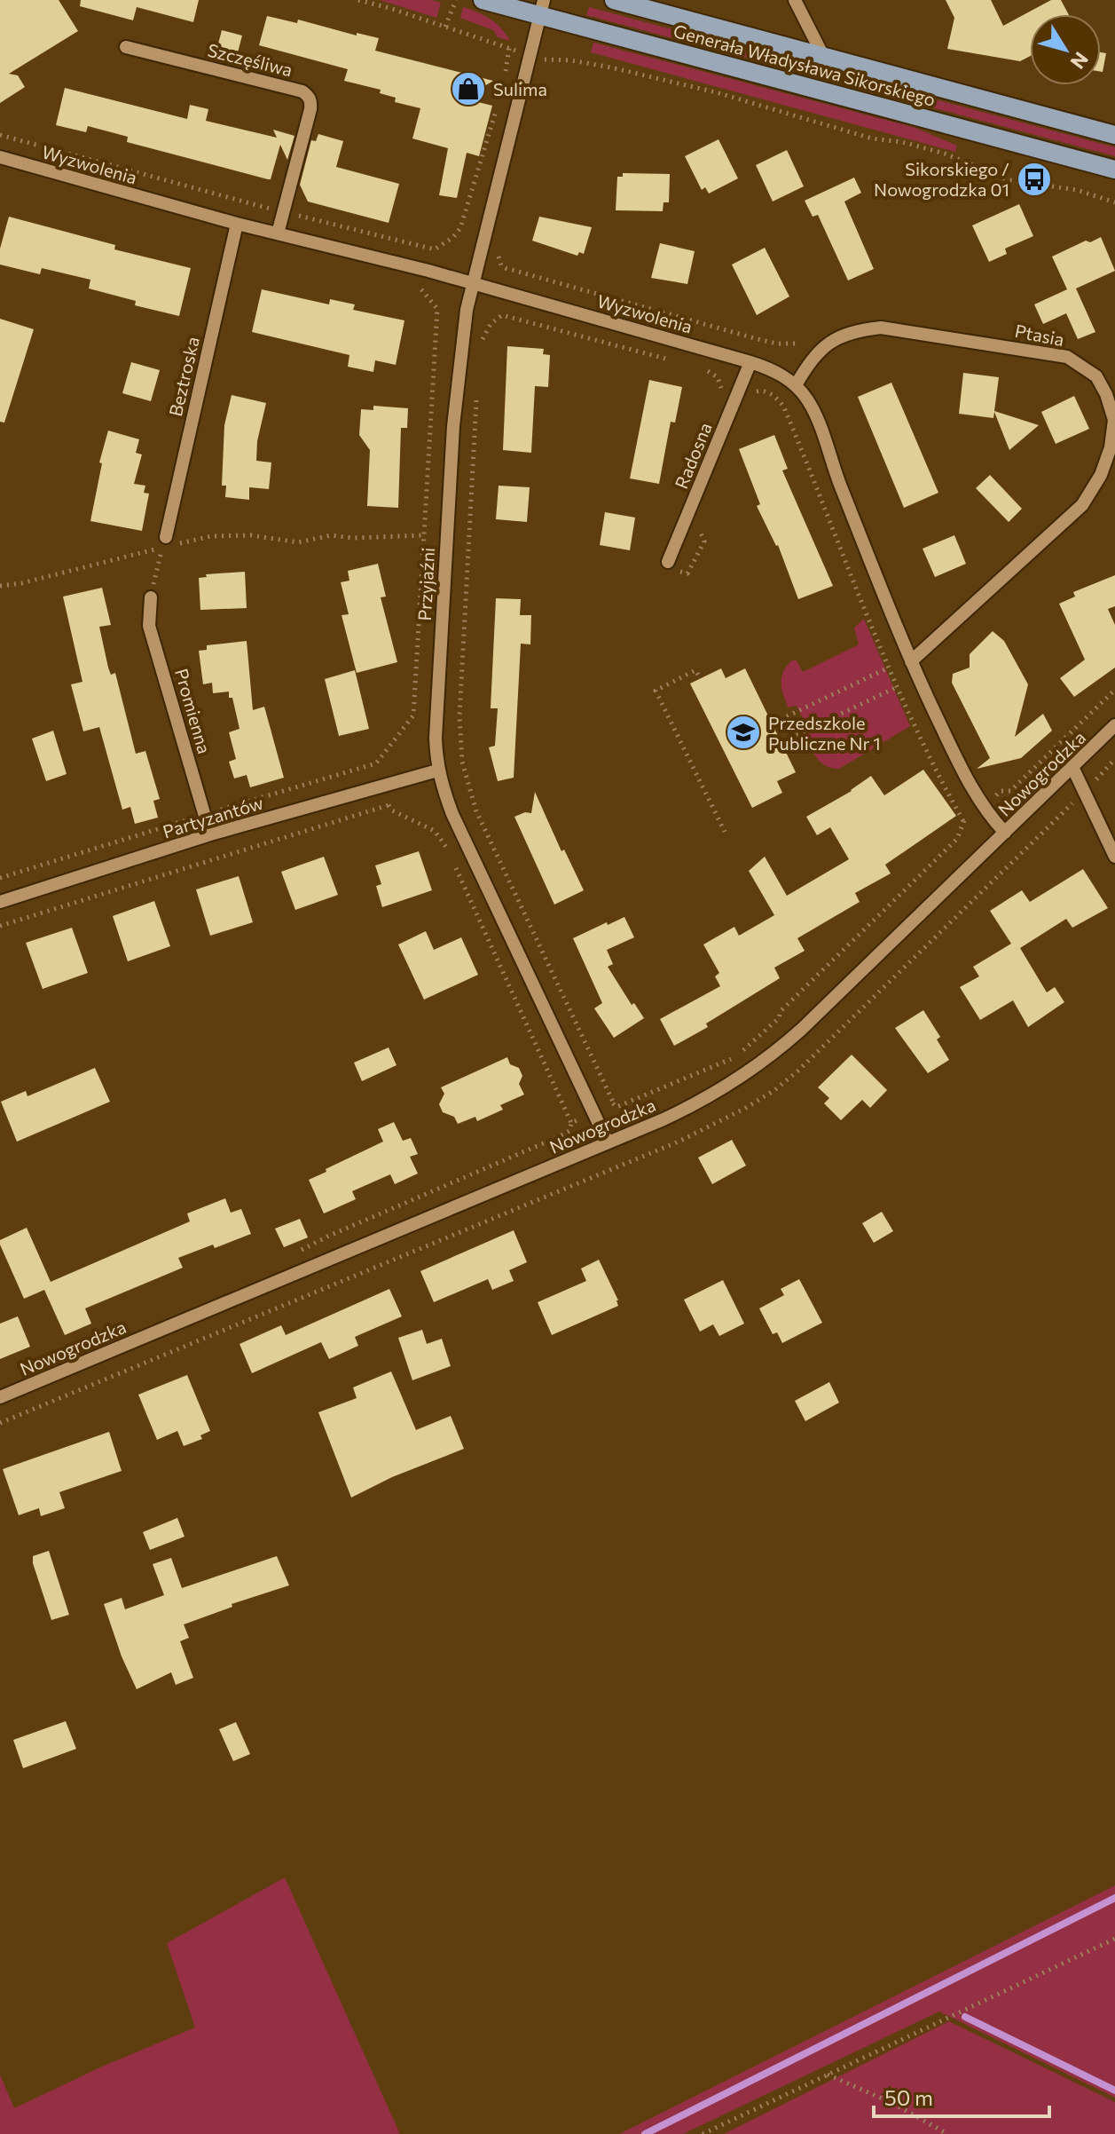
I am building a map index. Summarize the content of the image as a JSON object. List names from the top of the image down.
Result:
{
  "streets": {
    "main road": ["Generała Władysława Sikorskiego"],
    "street": [
      "Szczęśliwa",
      "Wyzwolenia",
      "Ptasia",
      "Beztroska",
      "Radosna",
      "Przyjaźni",
      "Promienna",
      "Nowogrodzka",
      "Partyzantów"
    ]
  },
  "crossings": [
    ["Szczęśliwa", "Wyzwolenia"],
    ["Generała Władysława Sikorskiego", "Przyjaźni"],
    ["Wyzwolenia", "Ptasia"],
    ["Wyzwolenia", "Beztroska"],
    ["Wyzwolenia", "Radosna"],
    ["Wyzwolenia", "Przyjaźni"],
    ["Wyzwolenia", "Nowogrodzka"],
    ["Przyjaźni", "Nowogrodzka"],
    ["Przyjaźni", "Partyzantów"],
    ["Promienna", "Partyzantów"]
  ],
  "places": {
    "shop": ["Sulima"],
    "bus stop": ["Sikorskiego / Nowogrodzka 01"],
    "school or university": ["Przedszkole Publiczne Nr 1"]
  },
  "scale_bar": "50 m",
  "north": "bottom right"
}
